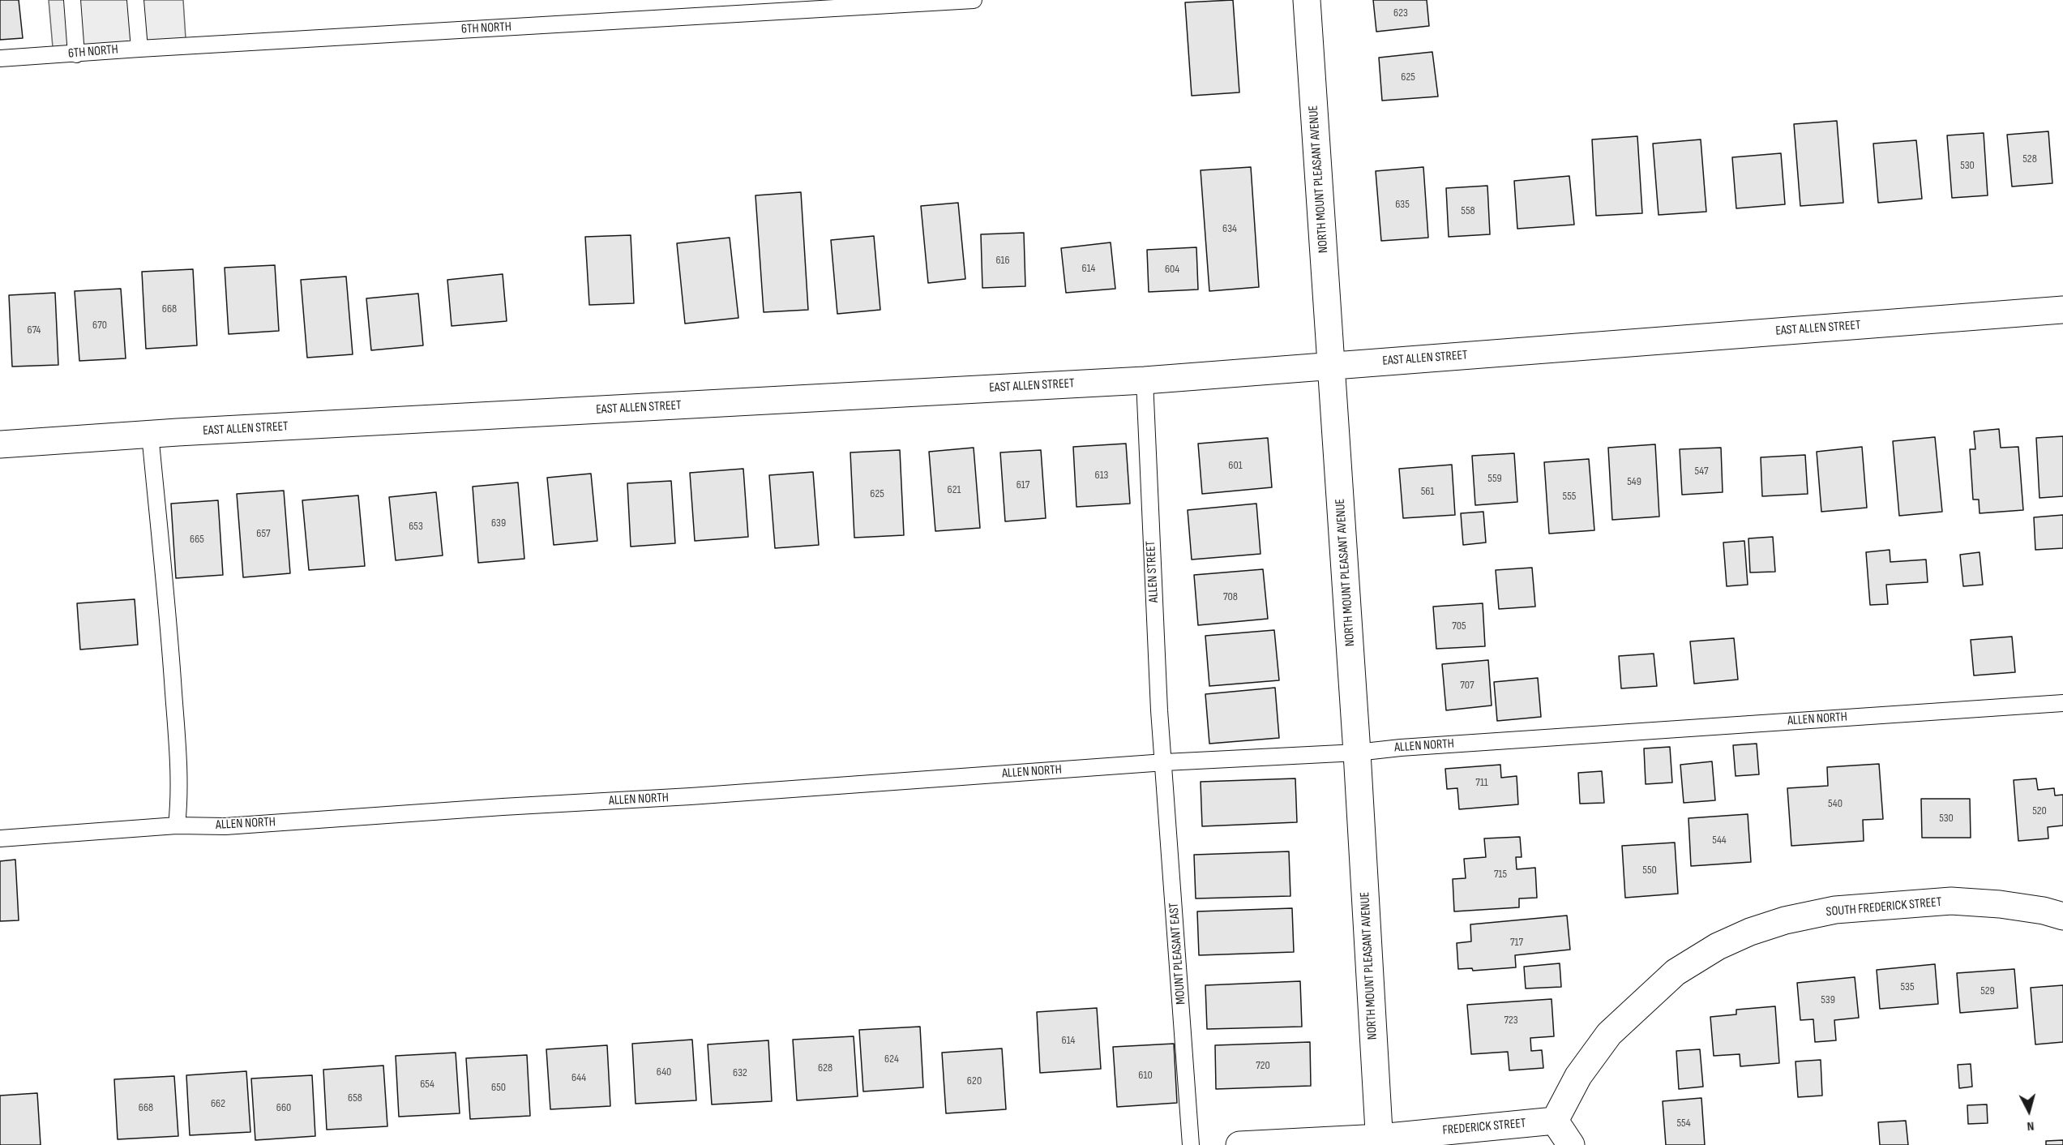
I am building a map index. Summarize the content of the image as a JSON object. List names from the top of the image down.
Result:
{
  "streets": {
    "street": [
      "NORTH MOUNT PLEASANT AVENUE",
      "EAST ALLEN STREET",
      "SOUTH FREDERICK STREET",
      "FREDERICK STREET"
    ],
    "lane": [
      "6TH NORTH",
      "ALLEN STREET",
      "ALLEN NORTH",
      "MOUNT PLEASANT EAST"
    ]
  },
  "crossings": [
    ["NORTH MOUNT PLEASANT AVENUE", "EAST ALLEN STREET"],
    ["NORTH MOUNT PLEASANT AVENUE", "ALLEN NORTH"],
    ["NORTH MOUNT PLEASANT AVENUE", "FREDERICK STREET"],
    ["EAST ALLEN STREET", "ALLEN STREET"],
    ["ALLEN STREET", "ALLEN NORTH"],
    ["ALLEN STREET", "MOUNT PLEASANT EAST"],
    ["ALLEN NORTH", "MOUNT PLEASANT EAST"],
    ["SOUTH FREDERICK STREET", "FREDERICK STREET"]
  ],
  "house_numbers": [
    "623",
    "625",
    "528",
    "530",
    "635",
    "558",
    "634",
    "616",
    "614",
    "604",
    "668",
    "670",
    "674",
    "601",
    "547",
    "613",
    "559",
    "549",
    "617",
    "621",
    "561",
    "625",
    "555",
    "639",
    "653",
    "657",
    "665",
    "708",
    "705",
    "707",
    "711",
    "540",
    "520",
    "530",
    "544",
    "550",
    "715",
    "717",
    "535",
    "529",
    "539",
    "723",
    "614",
    "624",
    "720",
    "628",
    "640",
    "632",
    "610",
    "644",
    "620",
    "654",
    "650",
    "658",
    "662",
    "668",
    "660",
    "554"
  ],
  "north": "bottom"
}
